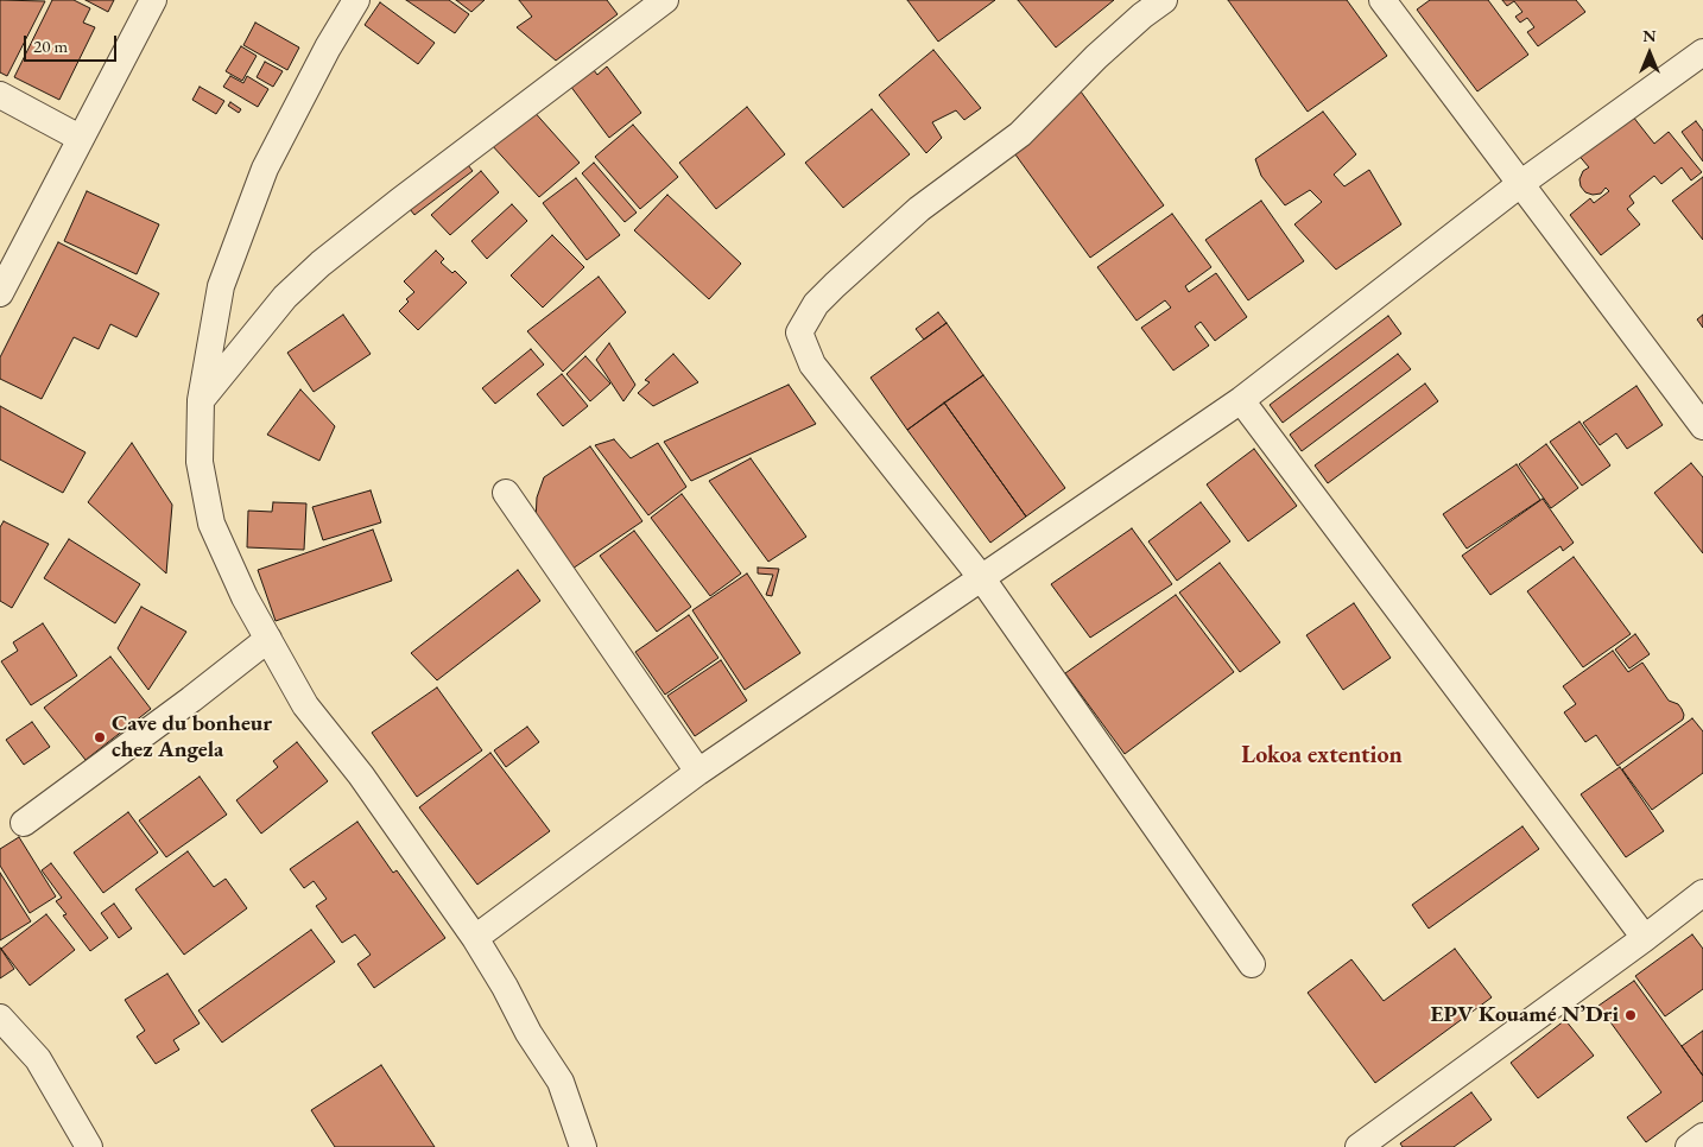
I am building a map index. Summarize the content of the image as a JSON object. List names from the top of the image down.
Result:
{
  "districts": ["Lokoa extention"],
  "places": ["Cave du bonheur chez Angela", "EPV Kouamé NʼDri"],
  "scale_bar": "20 m",
  "north": "top"
}
